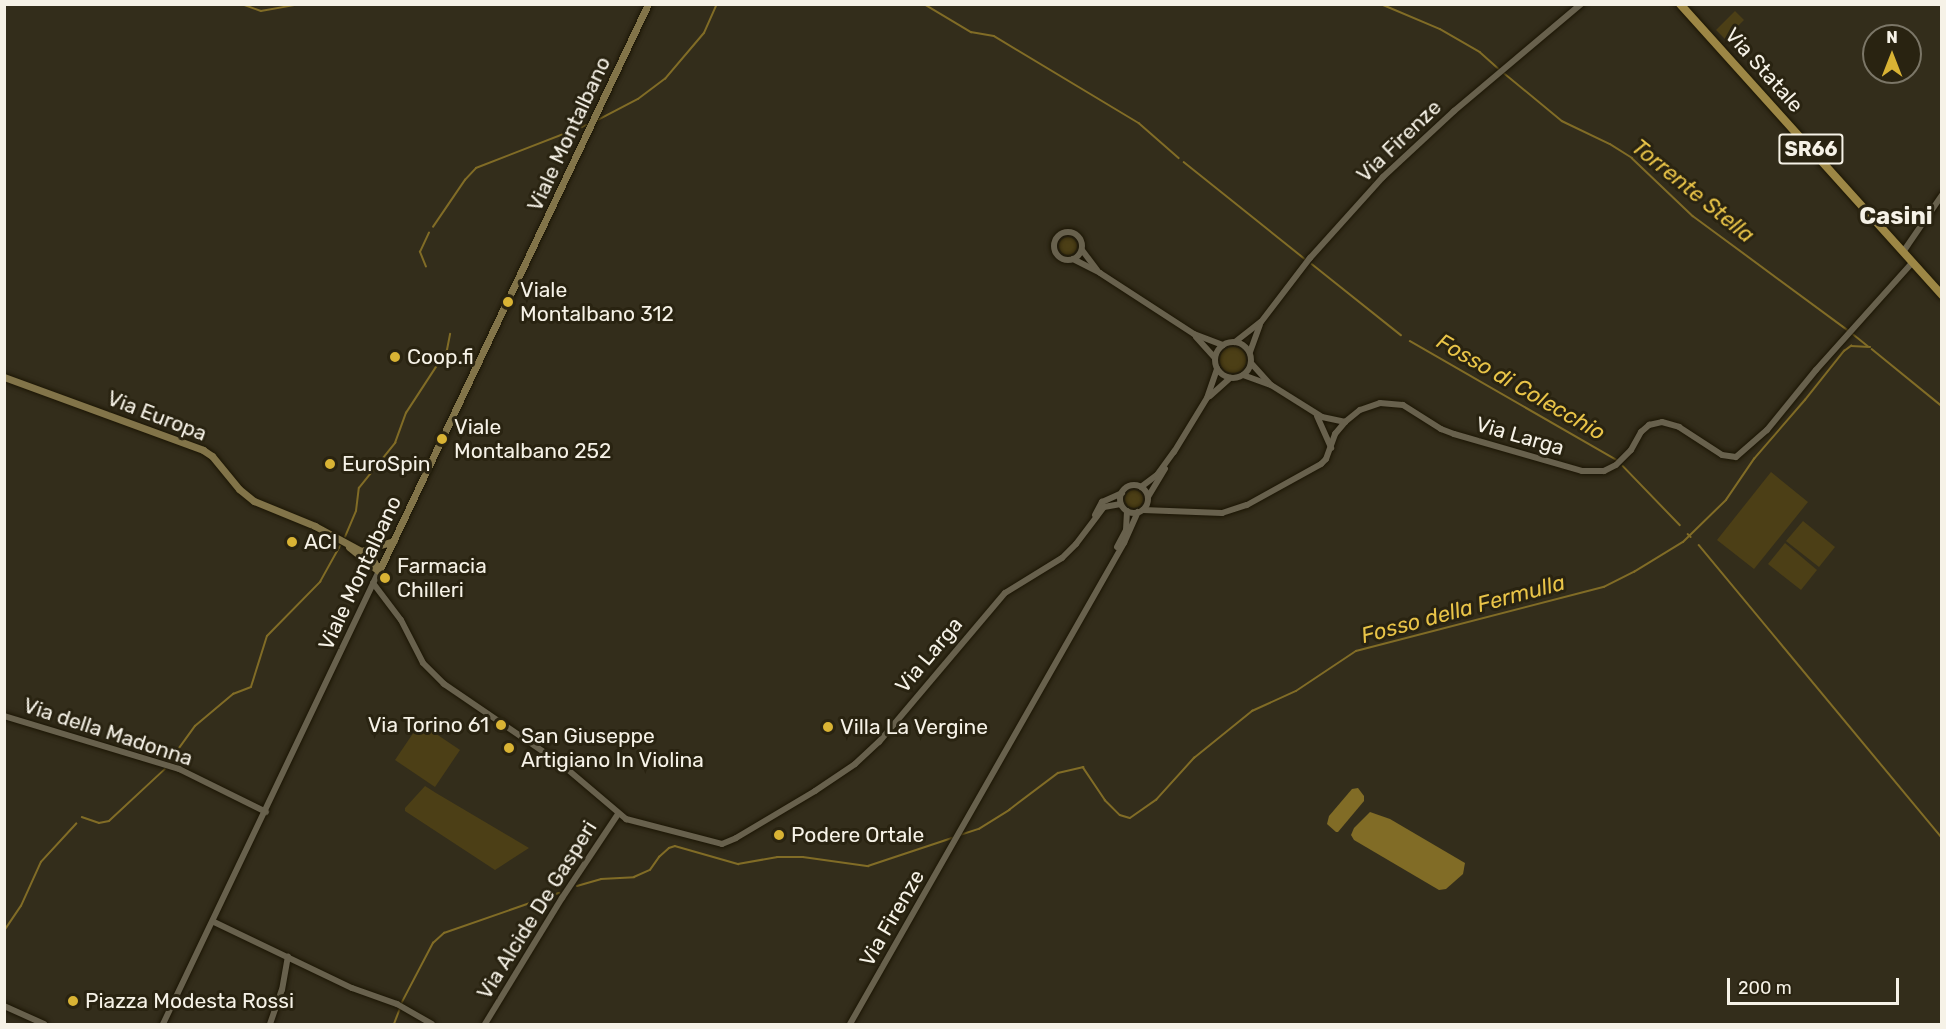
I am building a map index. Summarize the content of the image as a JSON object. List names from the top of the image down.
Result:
{
  "streets": {
    "main road": [
      "Via Statale",
      "Viale Montalbano",
      "SR66",
      "Via Europa"
    ],
    "street": [
      "Via Firenze",
      "Via Larga",
      "Via della Madonna",
      "Via Alcide De Gasperi"
    ]
  },
  "crossings": [
    ["Via Statale", "Via Larga"],
    ["Viale Montalbano", "Via della Madonna"],
    ["Via Firenze", "Via Larga"],
    ["Via Larga", "Via Alcide De Gasperi"]
  ],
  "districts": ["Casini"],
  "water": ["Torrente Stella", "Fosso di Colecchio", "Fosso della Fermulla"],
  "places": [
    "Viale Montalbano 312",
    "Coop.fi",
    "Viale Montalbano 252",
    "EuroSpin",
    "ACI",
    "Farmacia Chilleri",
    "Via Torino 61",
    "Villa La Vergine",
    "San Giuseppe Artigiano In Violina",
    "Podere Ortale",
    "Piazza Modesta Rossi"
  ],
  "scale_bar": "200 m",
  "north": "top"
}
